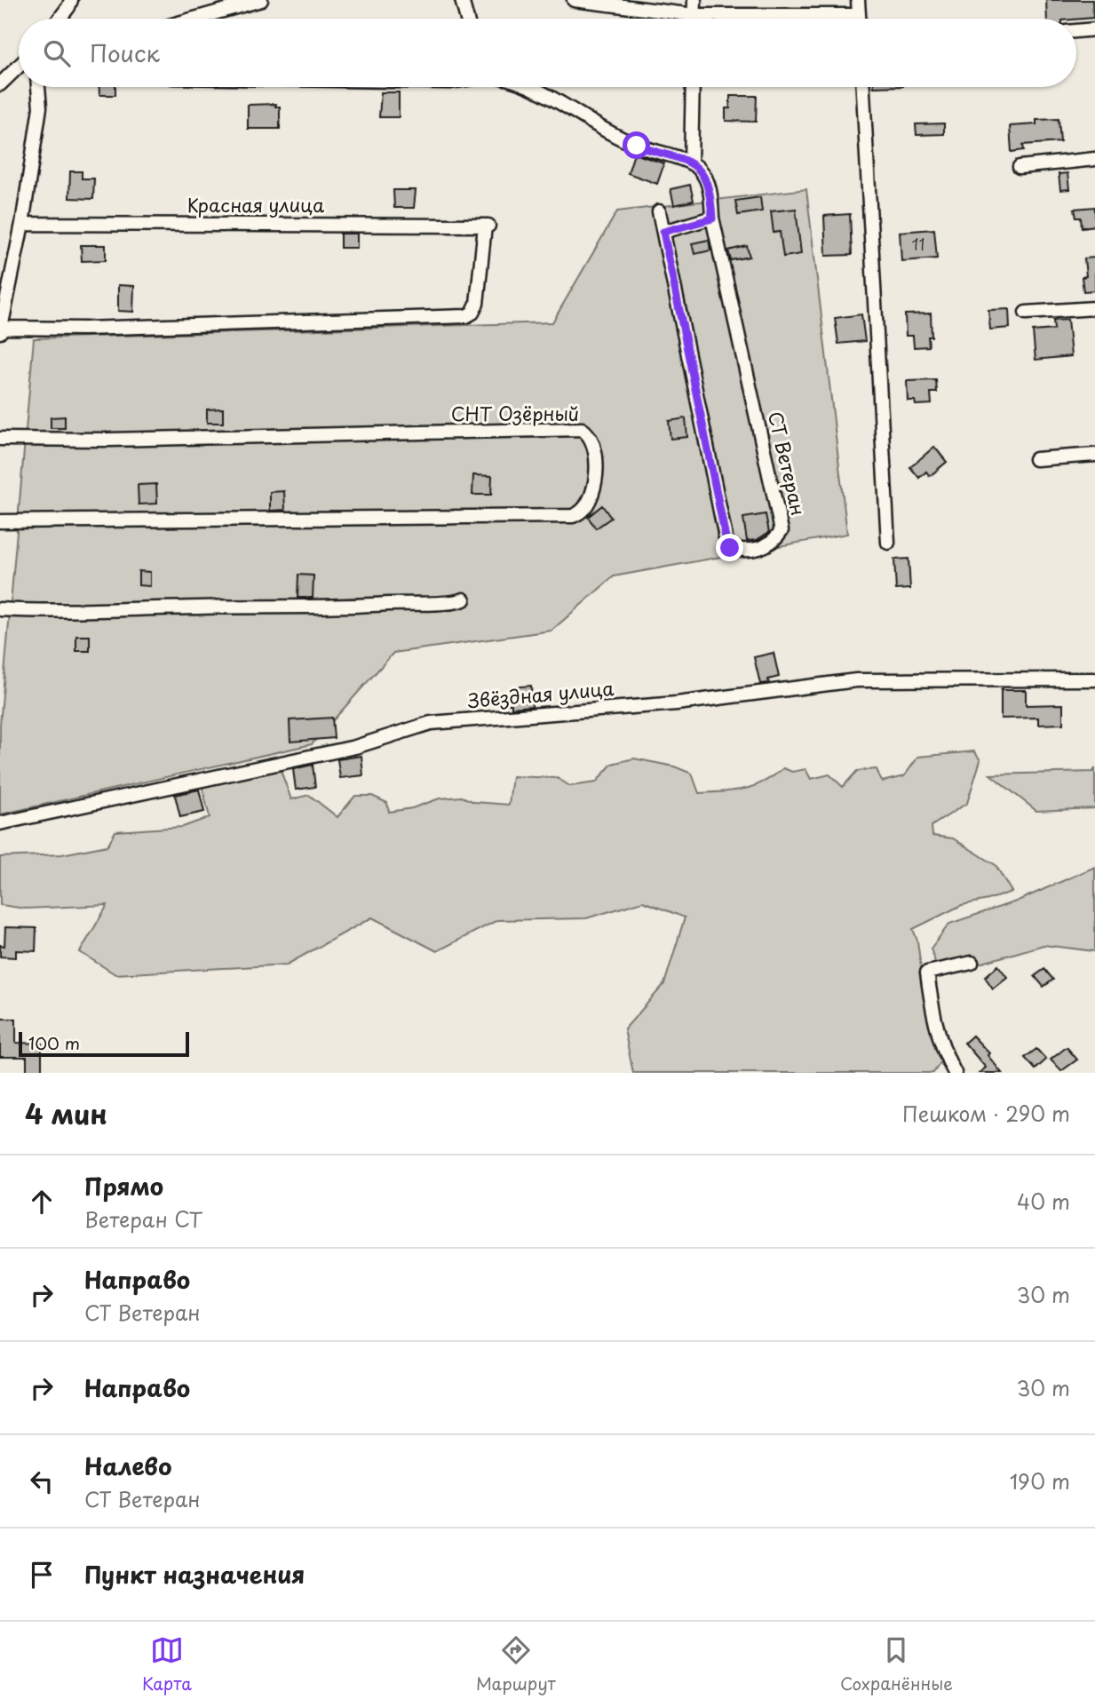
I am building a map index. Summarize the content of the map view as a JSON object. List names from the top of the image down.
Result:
{
  "streets": {
    "street": [
      "Красная улица",
      "СНТ Озёрный",
      "СТ Ветеран",
      "Звёздная улица"
    ]
  },
  "house_numbers": ["11"],
  "scale_bar": "100 m",
  "page": {
    "search": "Поиск",
    "scale": "100 m",
    "heading": ["4 мин", "Пешком · 290 m"],
    "list": [
      ["Прямо", "Ветеран СТ", "40 m"],
      ["Направо", "СТ Ветеран", "30 m"],
      ["Направо", "30 m"],
      ["Налево", "СТ Ветеран", "190 m"],
      "Пункт назначения"
    ],
    "nav": ["Карта", "Маршрут", "Сохранённые"]
  }
}
